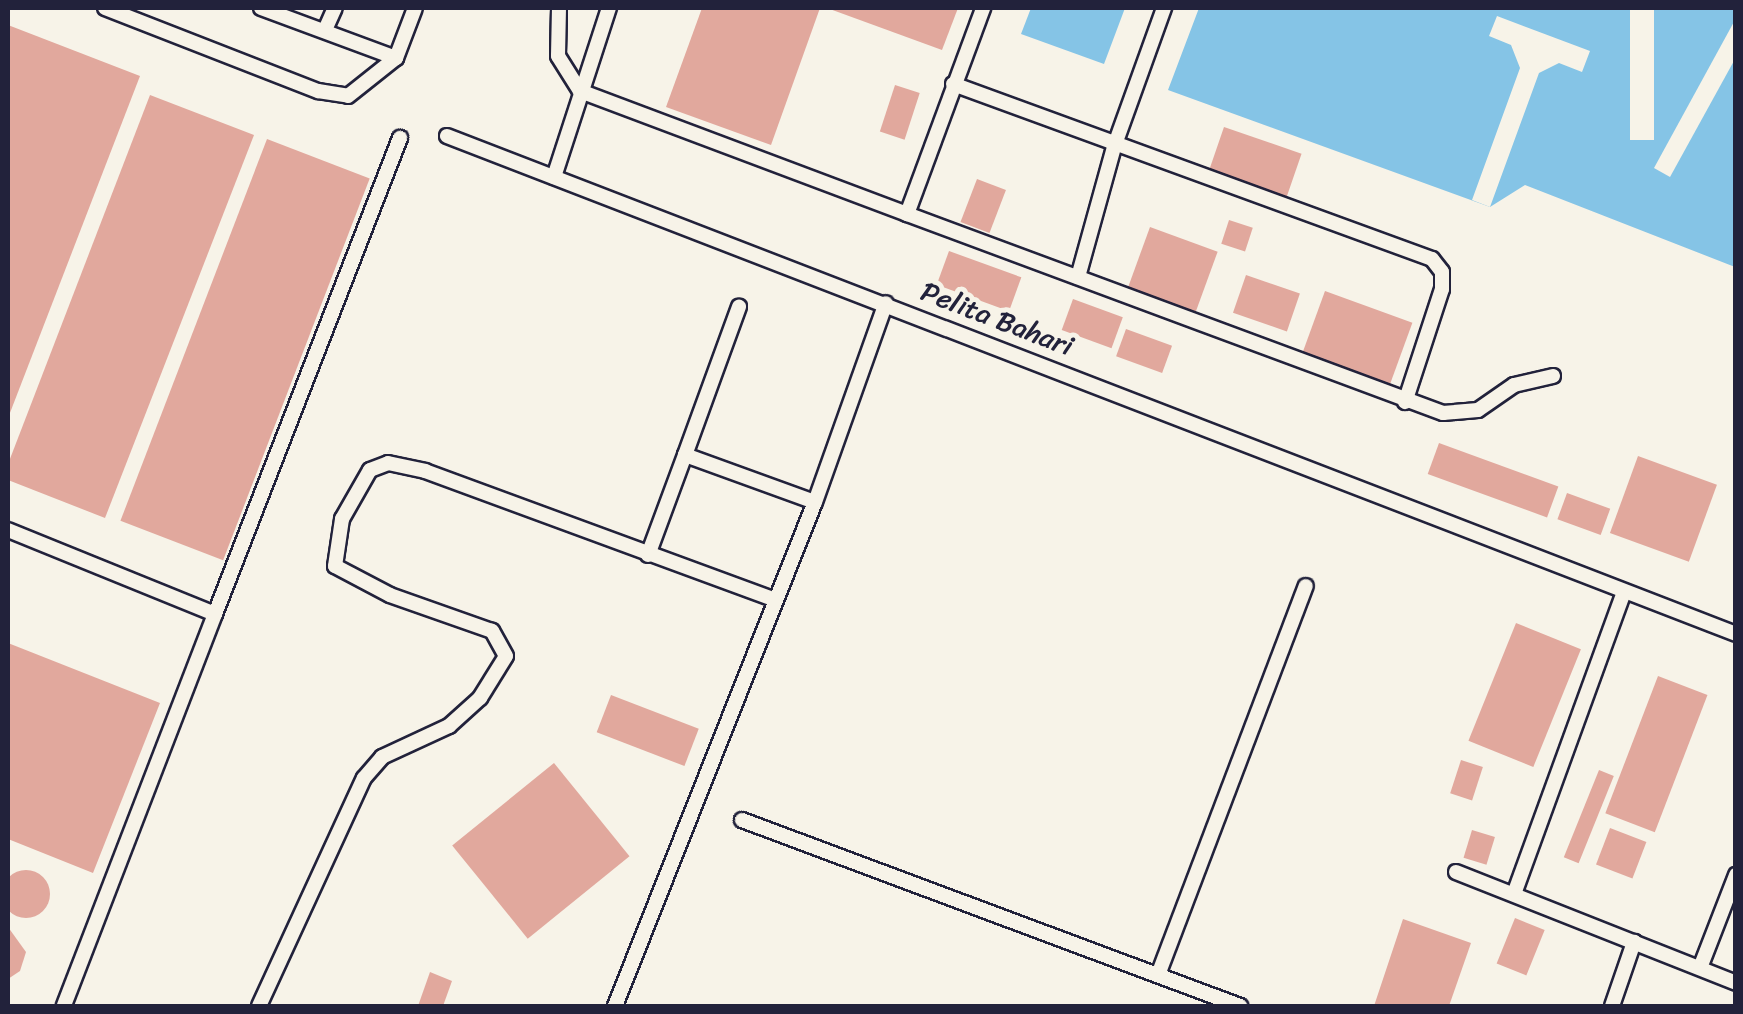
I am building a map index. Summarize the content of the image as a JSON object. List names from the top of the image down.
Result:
{
  "streets": {
    "lane": ["Pelita Bahari"]
  }
}
